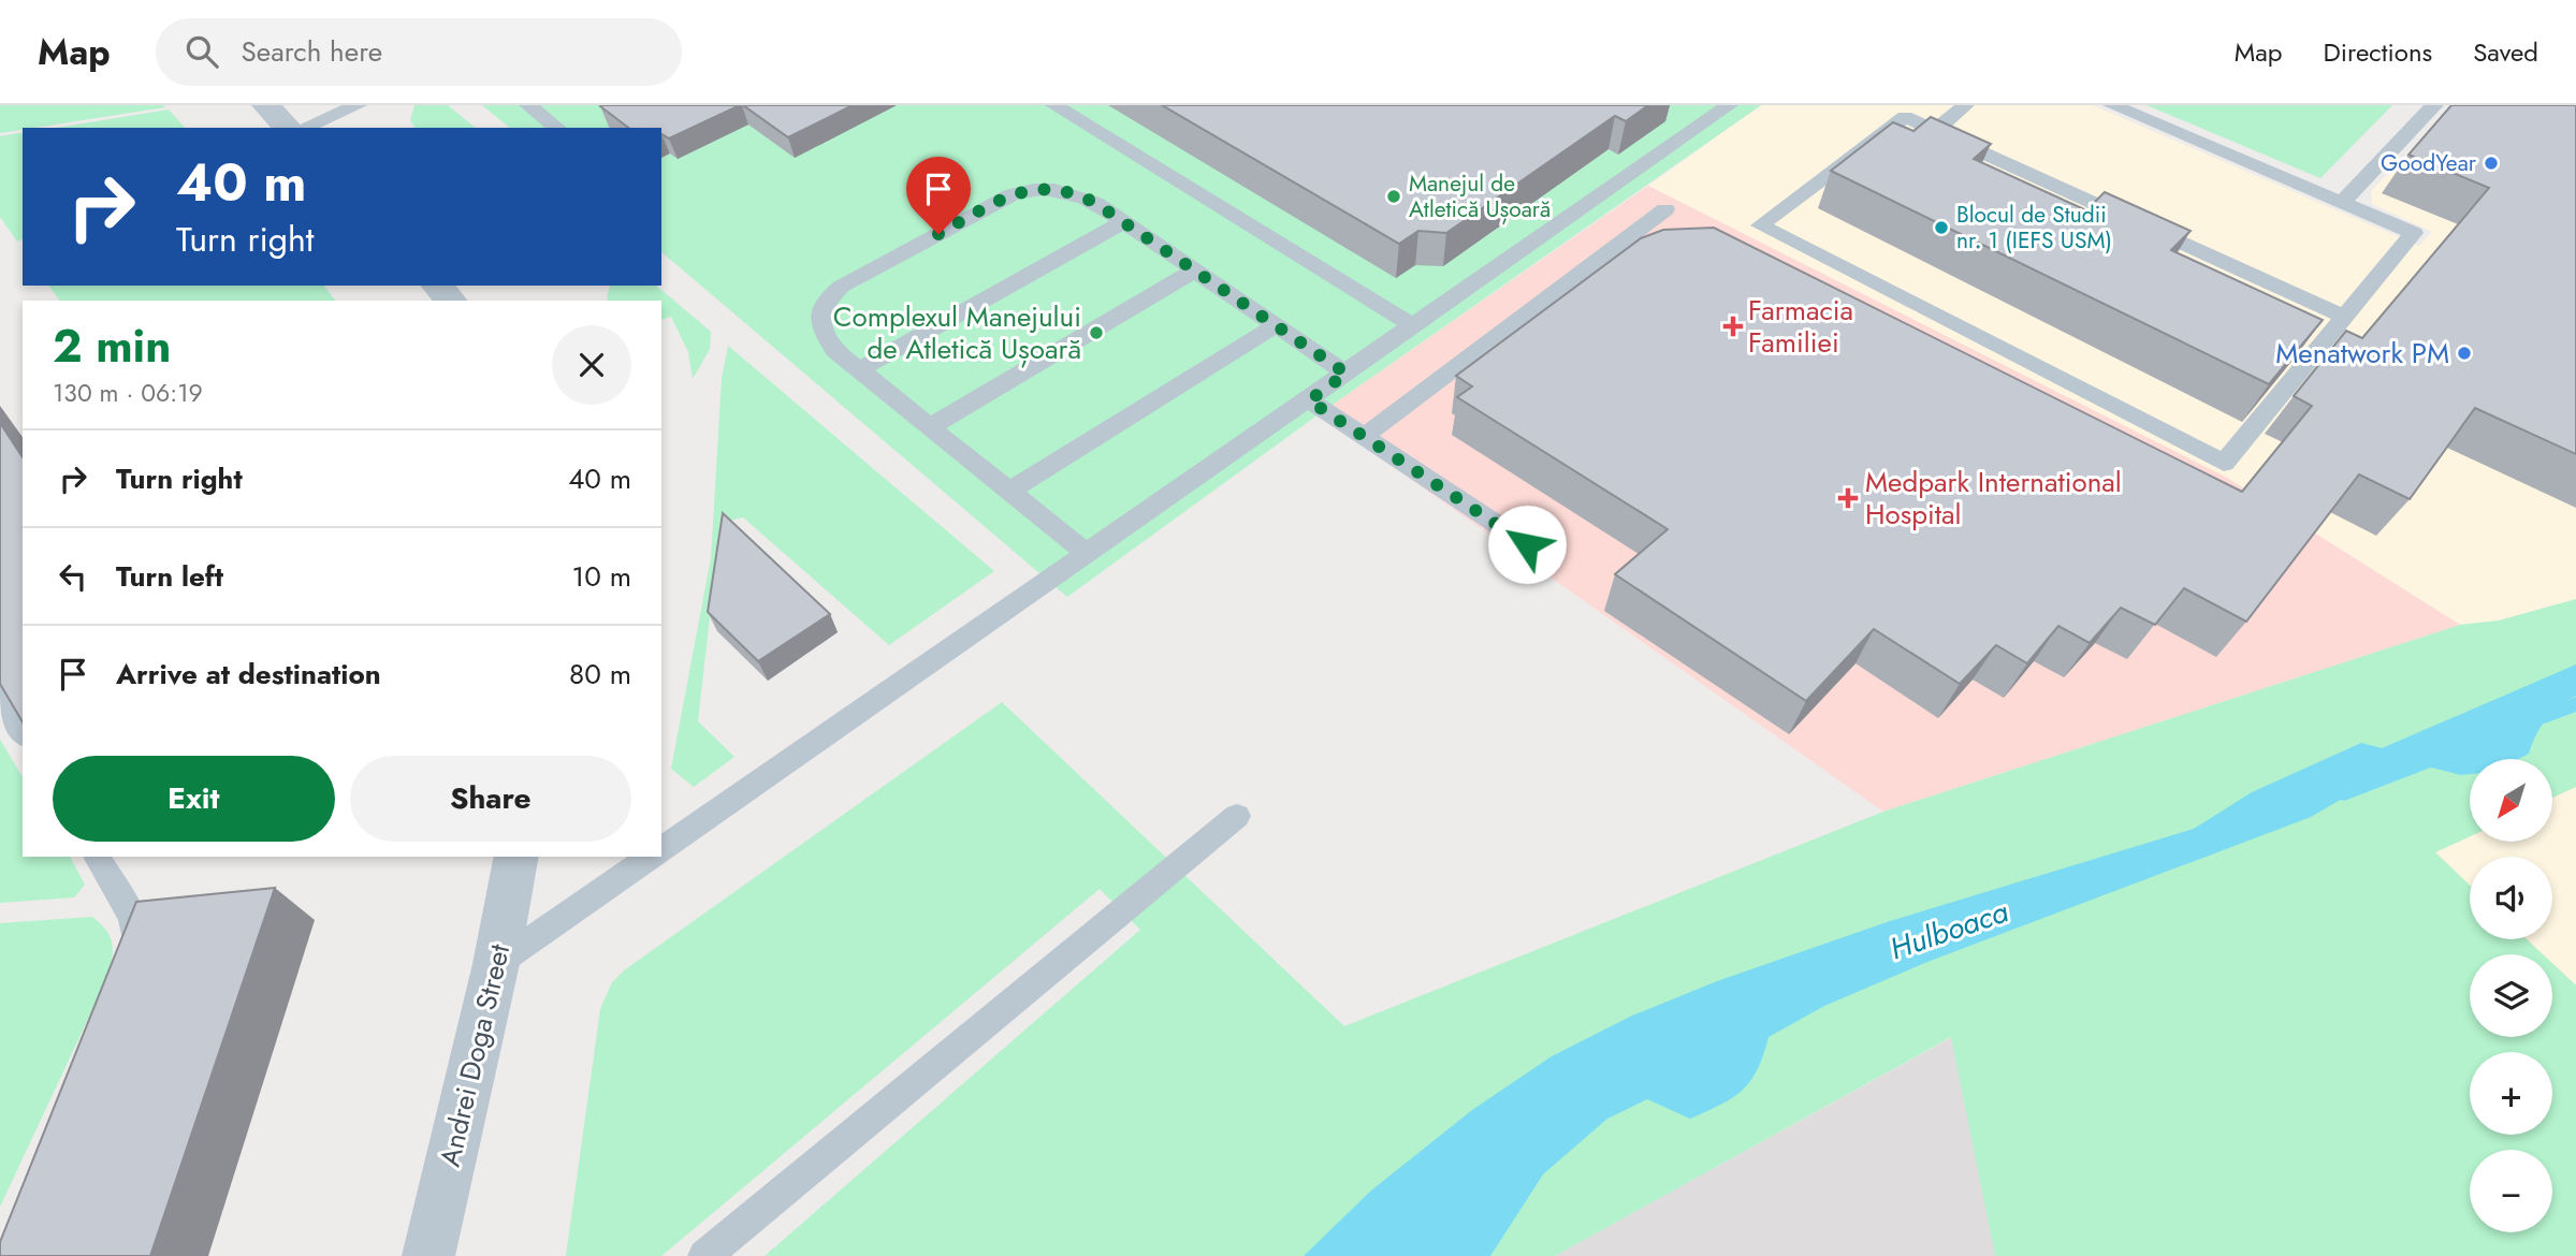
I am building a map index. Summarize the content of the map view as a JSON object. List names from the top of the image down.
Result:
{
  "streets": {
    "street": ["Andrei Doga Street"]
  },
  "water": ["Hulboaca"],
  "places": {
    "other": [
      "GoodYear",
      "Manejul de Atletică Ușoară",
      "Blocul de Studii nr. 1 (IEFS USM)",
      "Complexul Manejului de Atletică Ușoară",
      "Menatwork PM"
    ],
    "health": ["Farmacia Familiei", "Medpark International Hospital"]
  },
  "north": "bottom left",
  "page": {
    "header": "Map",
    "search": "Search here",
    "nav": ["Map", "Directions", "Saved"],
    "turn": ["40 m", "Turn right"],
    "heading": ["2 min", "130 m · 06:19"],
    "list": [
      {
        "name": "Turn right",
        "value": "40 m"
      },
      {
        "name": "Turn left",
        "value": "10 m"
      },
      {
        "name": "Arrive at destination",
        "value": "80 m"
      }
    ],
    "buttons": ["Exit", "Share"],
    "map_buttons": ["+", "−"]
  }
}
